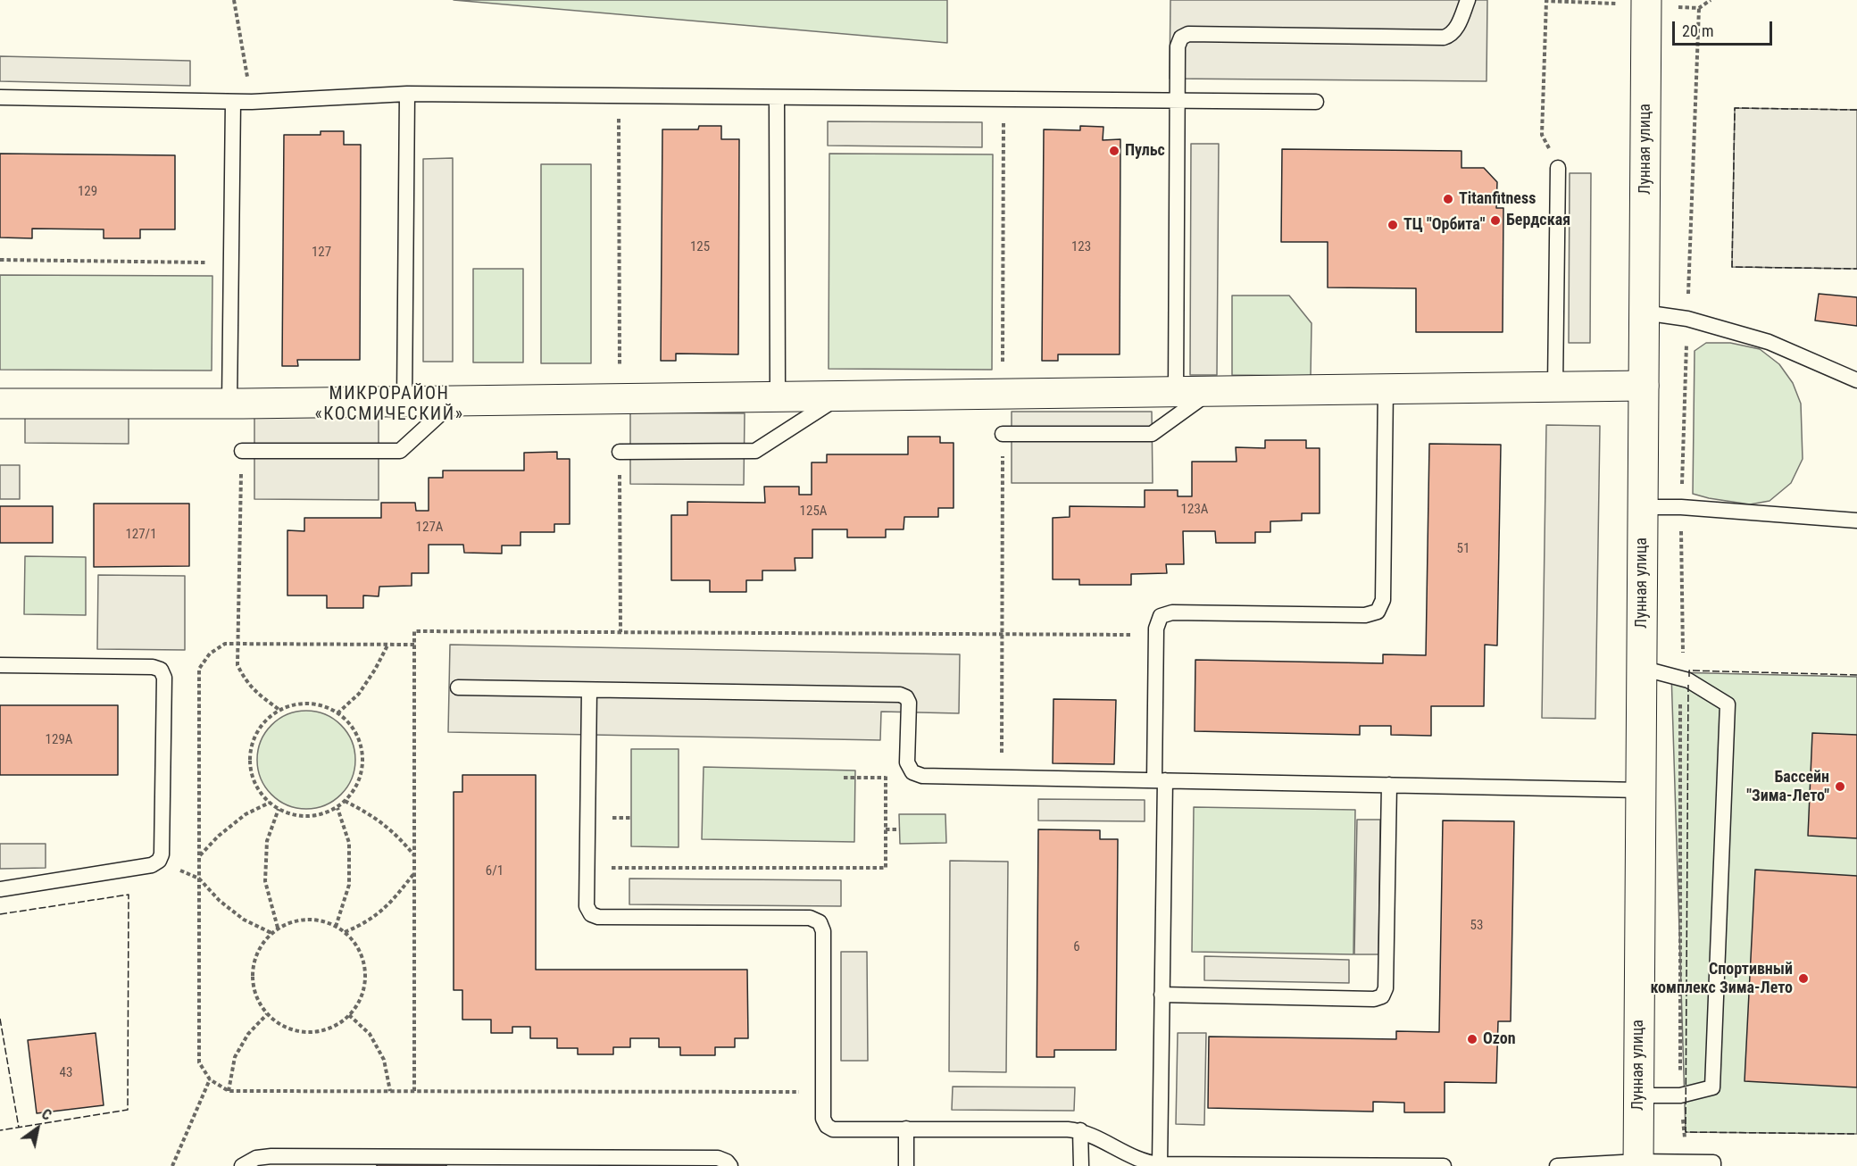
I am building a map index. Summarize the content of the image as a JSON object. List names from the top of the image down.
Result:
{
  "streets": {
    "street": ["Лунная улица"]
  },
  "districts": ["МИКРОРАЙОН «КОСМИЧЕСКИЙ»"],
  "places": [
    "Пульс",
    "Titanfitness",
    "Бердская",
    "ТЦ \"Орбита\"",
    "Бассейн \"Зима-Лето\"",
    "Спортивный комплекс Зима-Лето",
    "Ozon"
  ],
  "house_numbers": [
    "129",
    "125",
    "123",
    "127",
    "123А",
    "125А",
    "127А",
    "127/1",
    "51",
    "129А",
    "6/1",
    "53",
    "6",
    "43"
  ],
  "scale_bar": "20 m",
  "north": "top right"
}
